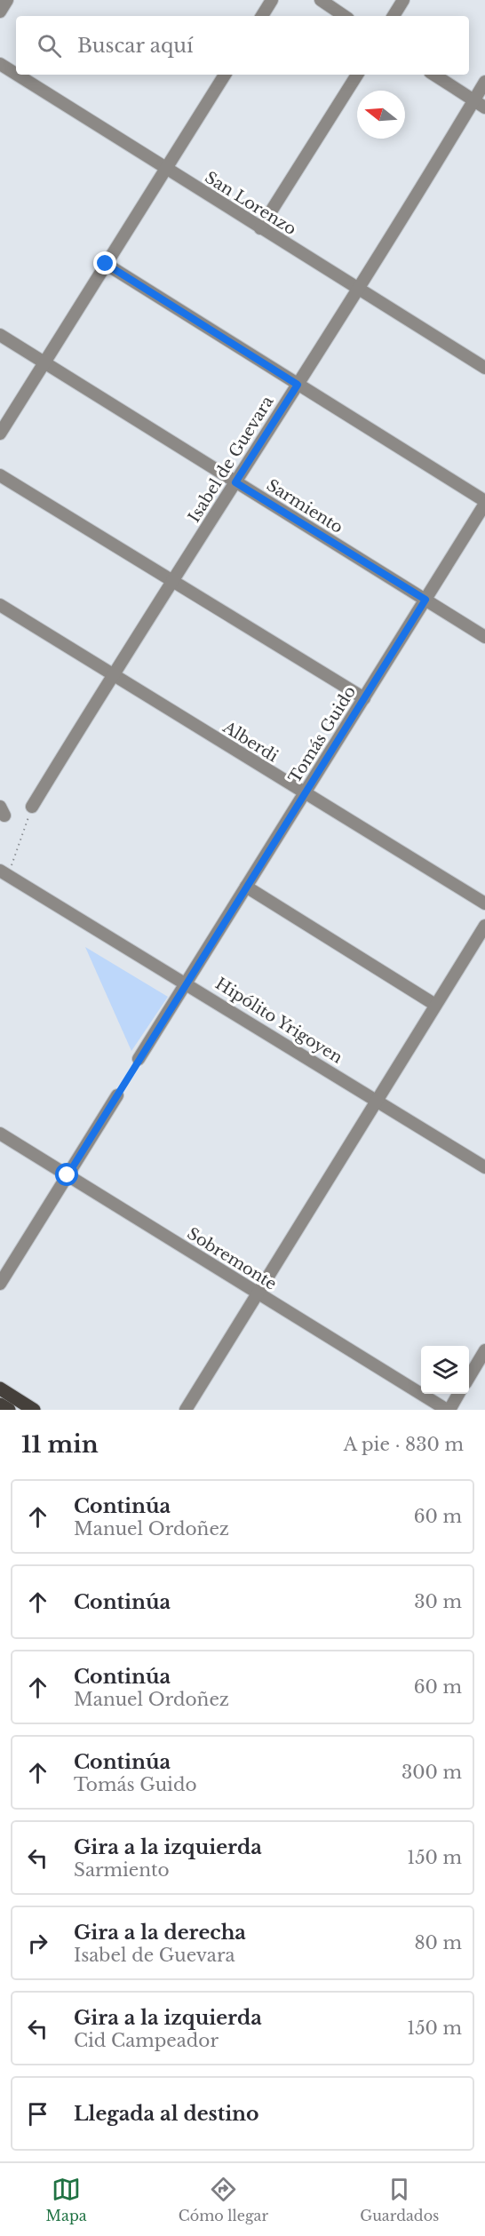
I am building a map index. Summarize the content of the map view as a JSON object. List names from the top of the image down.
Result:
{
  "streets": {
    "street": [
      "San Lorenzo",
      "Isabel de Guevara",
      "Sarmiento",
      "Tomás Guido",
      "Alberdi",
      "Hipólito Yrigoyen",
      "Sobremonte"
    ]
  },
  "crossings": [
    ["San Lorenzo", "Isabel de Guevara"],
    ["Isabel de Guevara", "Sarmiento"],
    ["Isabel de Guevara", "Alberdi"],
    ["Sarmiento", "Tomás Guido"],
    ["Tomás Guido", "Alberdi"],
    ["Tomás Guido", "Hipólito Yrigoyen"]
  ],
  "north": "left",
  "page": {
    "search": "Buscar aquí",
    "heading": ["11 min", "A pie · 830 m"],
    "list": [
      ["Continúa", "Manuel Ordoñez", "60 m"],
      ["Continúa", "30 m"],
      ["Continúa", "Manuel Ordoñez", "60 m"],
      ["Continúa", "Tomás Guido", "300 m"],
      ["Gira a la izquierda", "Sarmiento", "150 m"],
      ["Gira a la derecha", "Isabel de Guevara", "80 m"],
      ["Gira a la izquierda", "Cid Campeador", "150 m"],
      "Llegada al destino"
    ],
    "nav": ["Mapa", "Cómo llegar", "Guardados"]
  }
}
